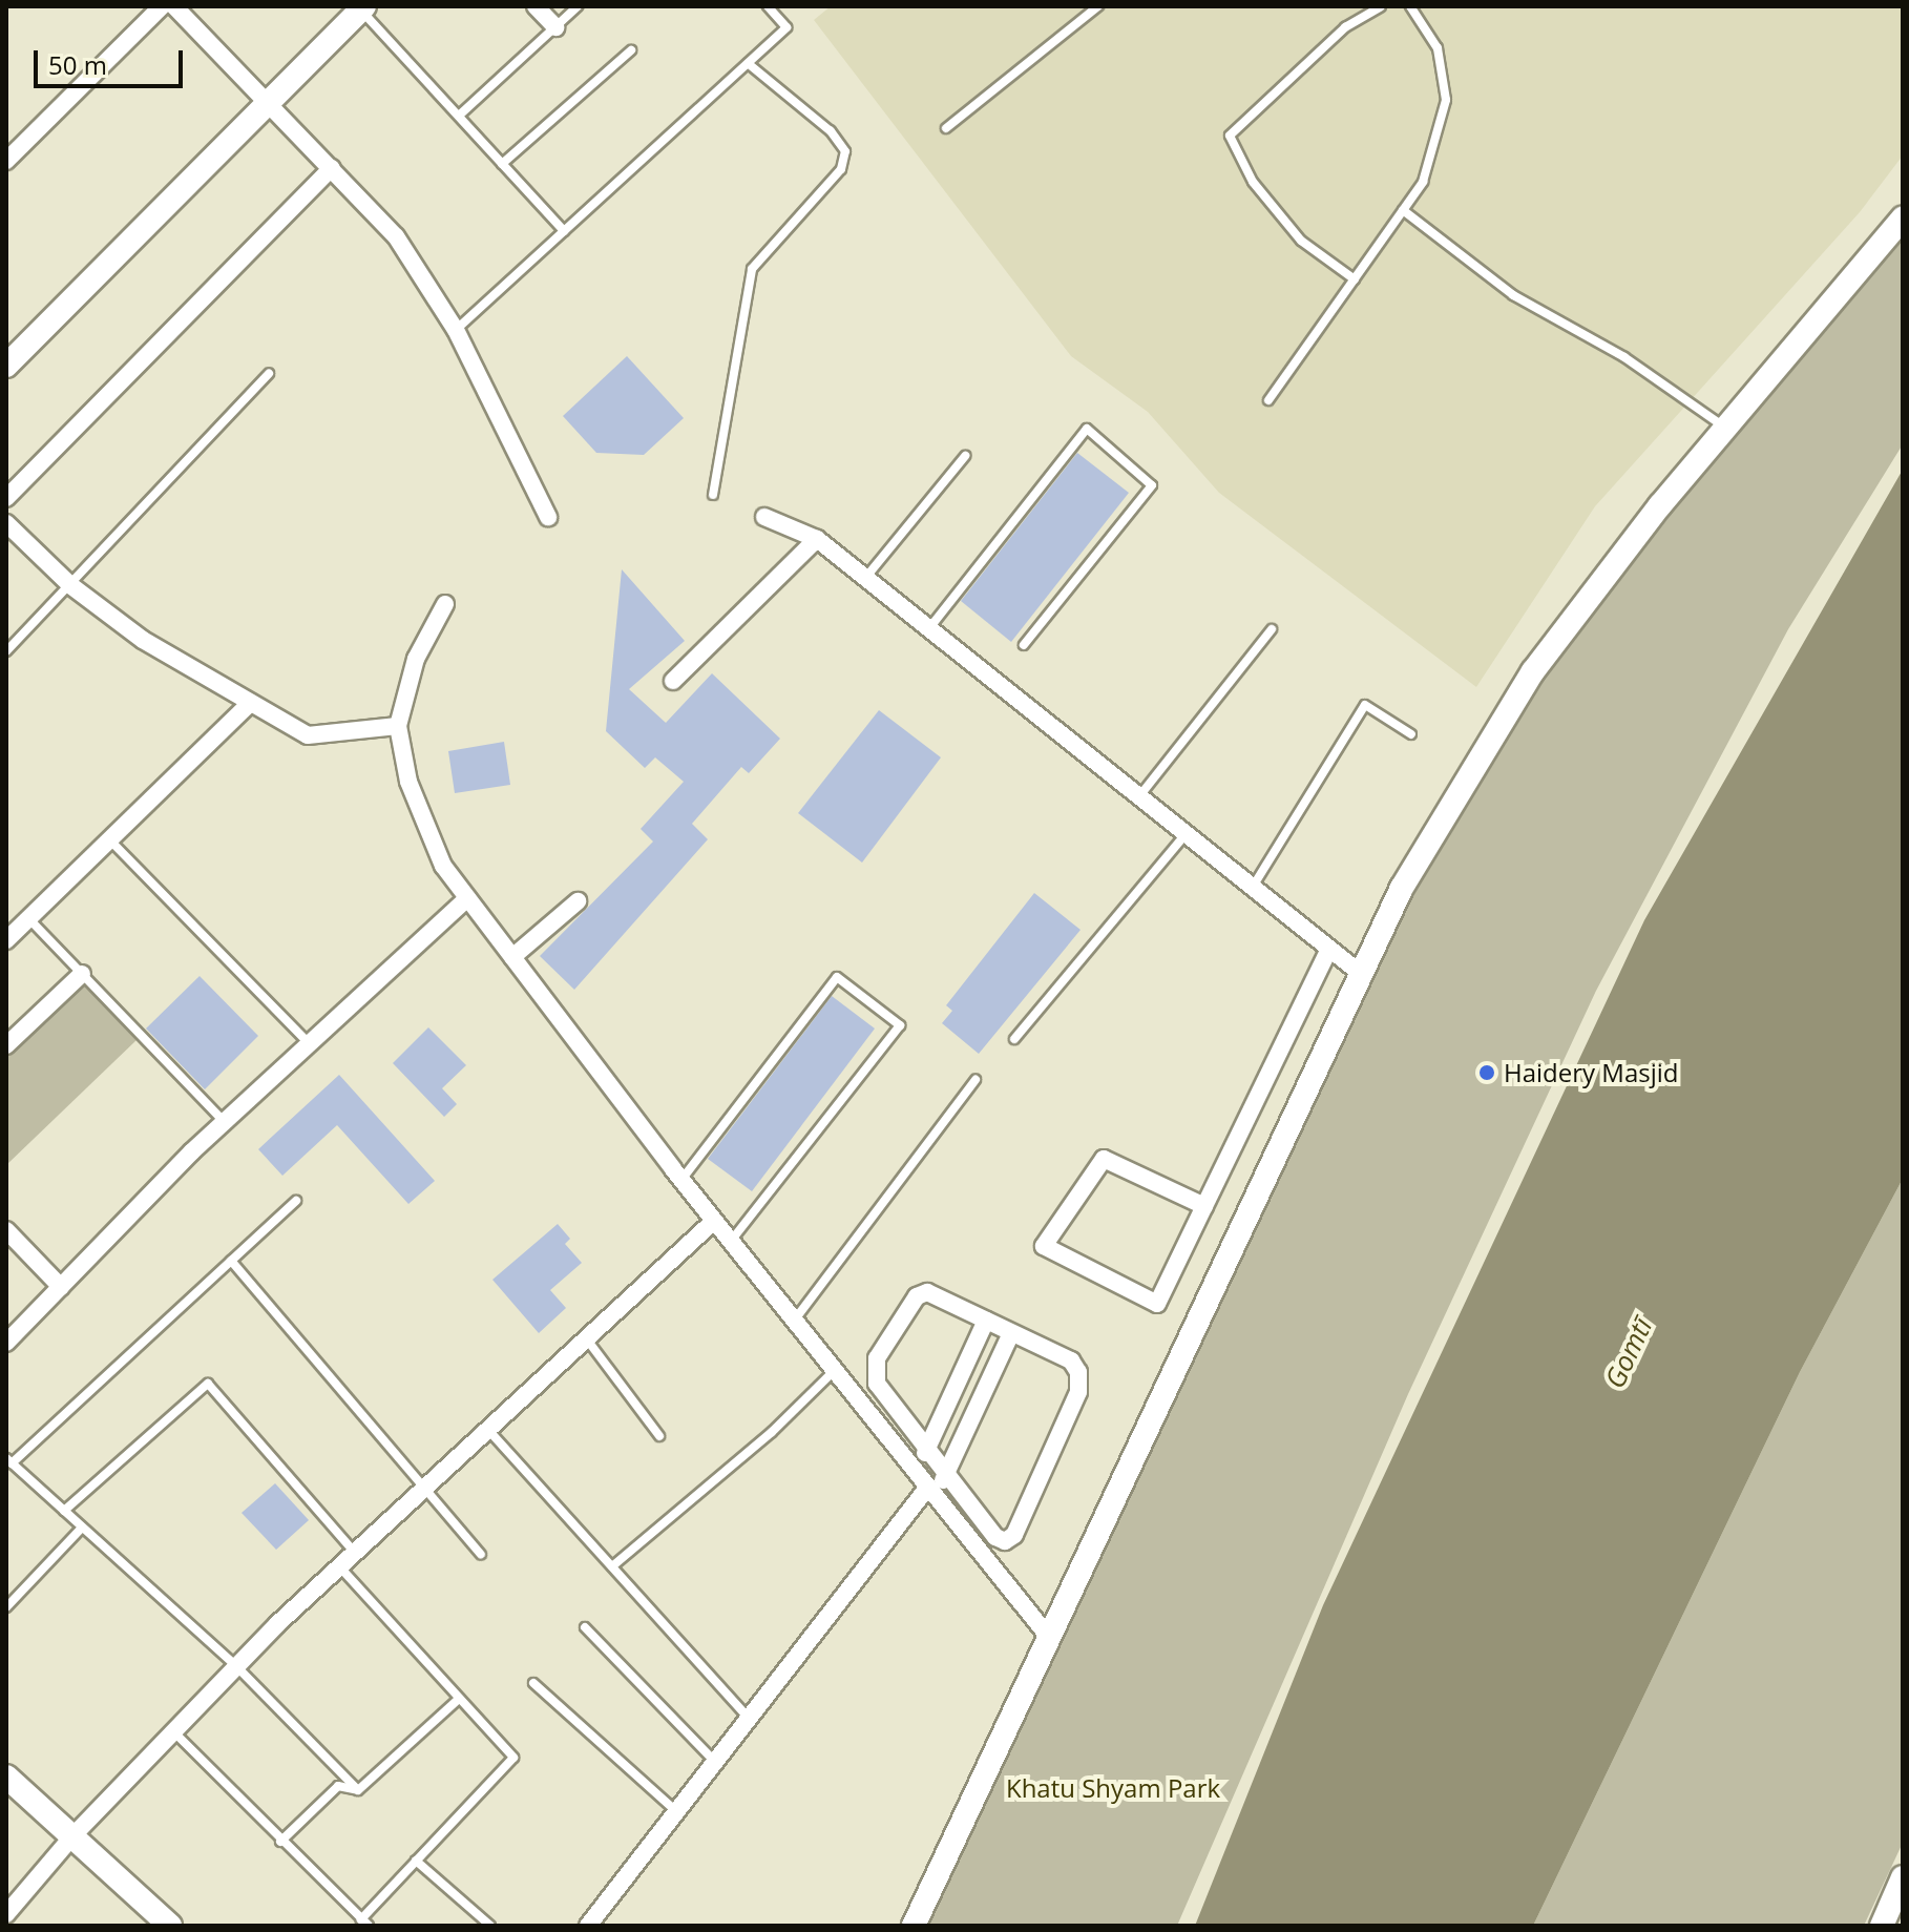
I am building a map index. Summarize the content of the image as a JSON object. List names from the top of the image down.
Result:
{
  "water": ["Gomtī"],
  "parks": ["Khatu Shyam Park"],
  "places": ["Haidery Masjid"],
  "scale_bar": "50 m"
}
